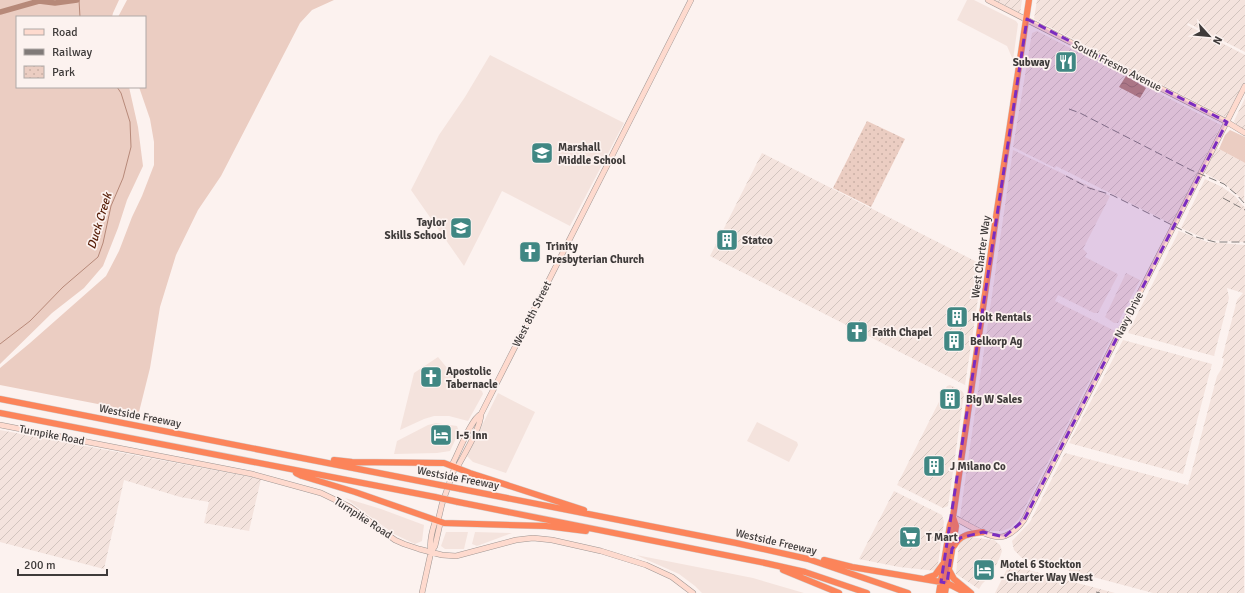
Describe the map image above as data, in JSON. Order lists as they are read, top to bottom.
{
  "streets": {
    "highway": ["West Charter Way", "Westside Freeway"],
    "street": [
      "South Fresno Avenue",
      "West 8th Street",
      "Navy Drive",
      "Turnpike Road"
    ]
  },
  "crossings": [
    ["South Fresno Avenue", "West Charter Way"],
    ["South Fresno Avenue", "Navy Drive"],
    ["West 8th Street", "Turnpike Road"]
  ],
  "water": ["Duck Creek"],
  "places": {
    "restaurant": ["Subway"],
    "school or university": ["Marshall Middle School", "Taylor Skills School"],
    "building": [
      "Statco",
      "Holt Rentals",
      "Belkorp Ag",
      "Big W Sales",
      "J Milano Co"
    ],
    "church": ["Trinity Presbyterian Church", "Faith Chapel", "Apostolic Tabernacle"],
    "hotel": ["I-5 Inn", "Motel 6 Stockton - Charter Way West"],
    "supermarket": ["T Mart"]
  },
  "legend": ["Road", "Railway", "Park"],
  "scale_bar": "200 m",
  "north": "bottom right"
}
